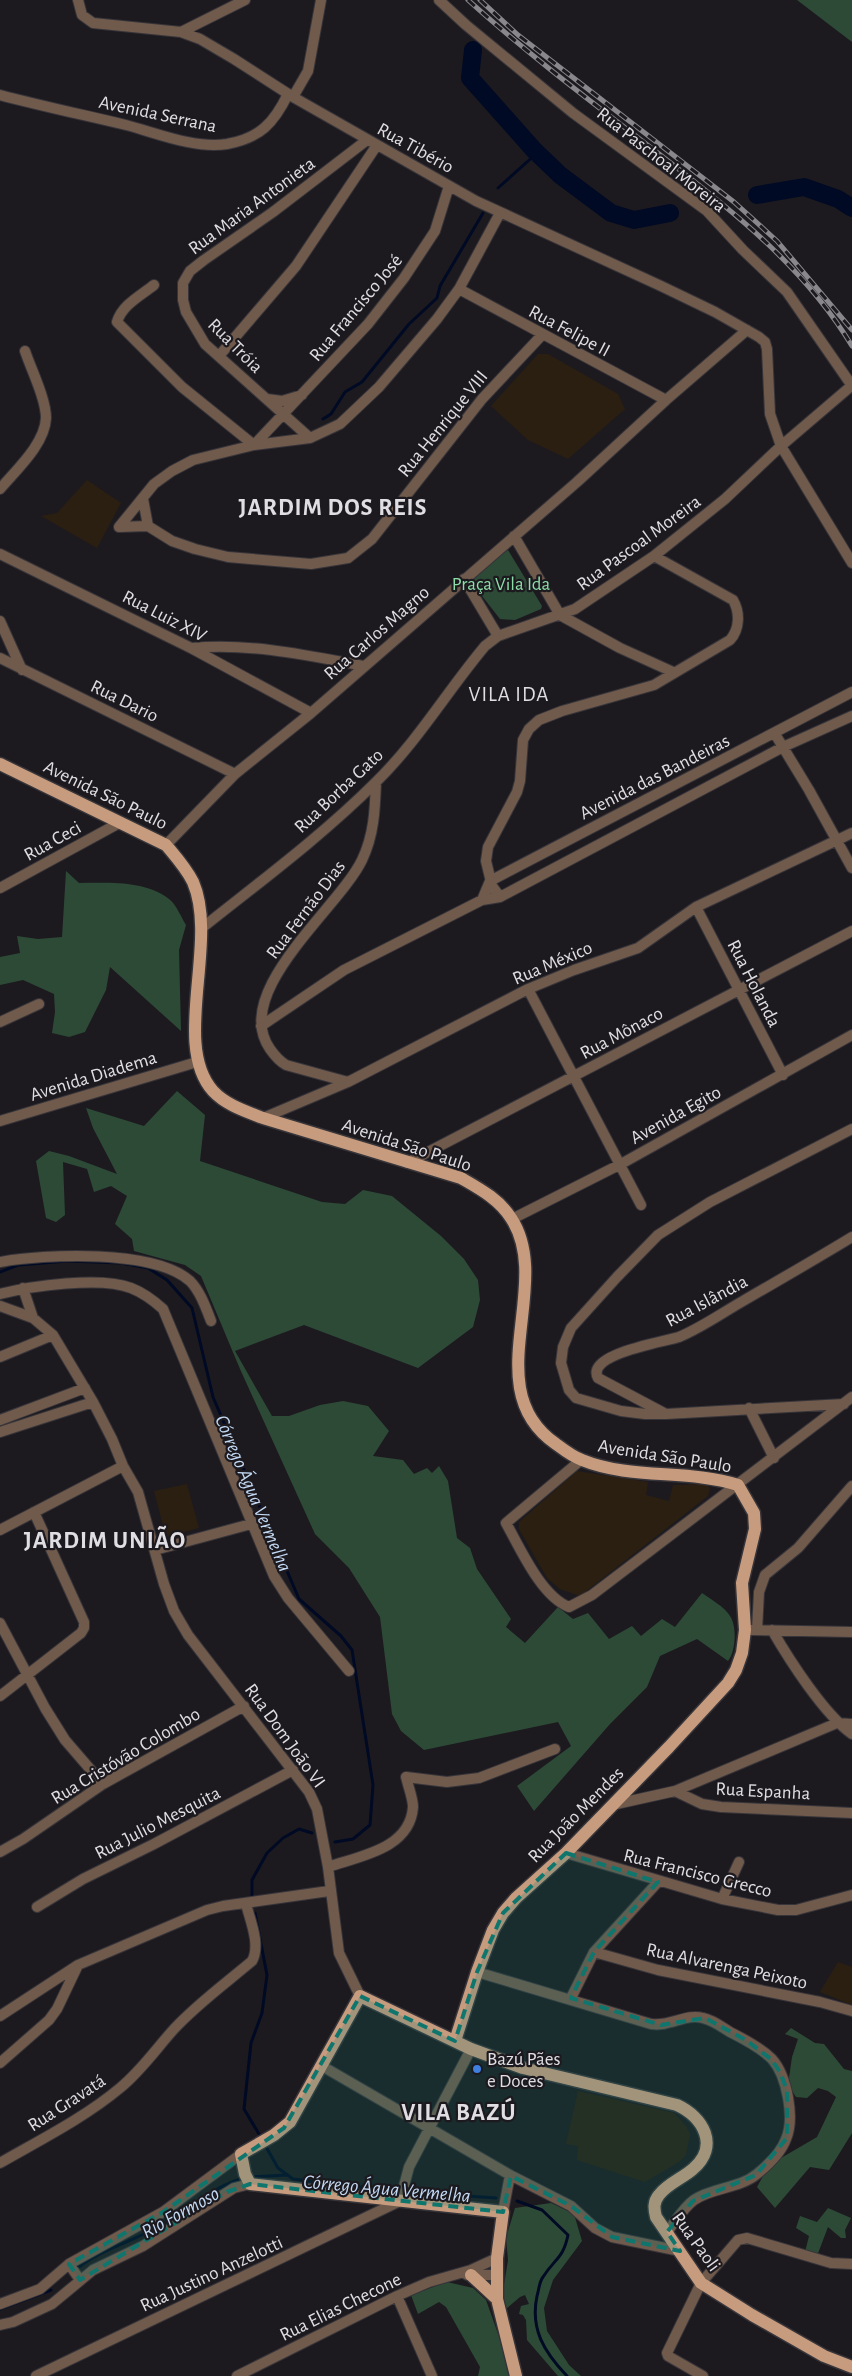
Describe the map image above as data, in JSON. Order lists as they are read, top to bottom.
{
  "streets": {
    "main road": ["Avenida São Paulo", "Rua João Mendes", "Rua Paoli"],
    "street": [
      "Avenida Serrana",
      "Rua Tibério",
      "Rua Paschoal Moreira",
      "Rua Maria Antonieta",
      "Rua Francisco José",
      "Rua Felipe II",
      "Rua Tróia",
      "Rua Henrique VIII",
      "Rua Pascoal Moreira",
      "Rua Luiz XIV",
      "Rua Carlos Magno",
      "Rua Dario",
      "Avenida das Bandeiras",
      "Rua Borba Gato",
      "Rua Ceci",
      "Rua Fernão Dias",
      "Rua México",
      "Rua Holanda",
      "Rua Mônaco",
      "Avenida Diadema",
      "Avenida Egito",
      "Rua Islândia",
      "Rua Dom João VI",
      "Rua Cristóvão Colombo",
      "Rua Espanha",
      "Rua Julio Mesquita",
      "Rua Francisco Grecco",
      "Rua Alvarenga Peixoto",
      "Rua Gravatá",
      "Rua Justino Anzelotti",
      "Rua Elias Checone"
    ]
  },
  "crossings": [
    ["Avenida Serrana", "Rua Tibério"],
    ["Rua Tibério", "Rua Paschoal Moreira"],
    ["Rua Tibério", "Rua Maria Antonieta"],
    ["Rua Tibério", "Rua Francisco José"],
    ["Rua Tibério", "Rua Pascoal Moreira"],
    ["Rua Tibério", "Rua Carlos Magno"],
    ["Rua Paschoal Moreira", "Rua Pascoal Moreira"],
    ["Rua Maria Antonieta", "Rua Tróia"],
    ["Rua Francisco José", "Rua Tróia"],
    ["Rua Felipe II", "Rua Henrique VIII"],
    ["Rua Felipe II", "Rua Carlos Magno"],
    ["Rua Pascoal Moreira", "Rua Borba Gato"],
    ["Rua Luiz XIV", "Rua Carlos Magno"],
    ["Rua Carlos Magno", "Rua Dario"],
    ["Rua Carlos Magno", "Avenida São Paulo"],
    ["Avenida das Bandeiras", "Rua Fernão Dias"],
    ["Rua Borba Gato", "Avenida São Paulo"],
    ["Rua Borba Gato", "Rua Fernão Dias"],
    ["Avenida São Paulo", "Rua Ceci"],
    ["Avenida São Paulo", "Rua México"],
    ["Avenida São Paulo", "Rua Mônaco"],
    ["Avenida São Paulo", "Avenida Diadema"],
    ["Avenida São Paulo", "Avenida Egito"],
    ["Avenida São Paulo", "Rua João Mendes"],
    ["Rua México", "Rua Holanda"],
    ["Rua Holanda", "Rua Mônaco"],
    ["Rua Holanda", "Avenida Egito"],
    ["Rua Dom João VI", "Rua Cristóvão Colombo"],
    ["Rua Dom João VI", "Rua Julio Mesquita"],
    ["Rua João Mendes", "Rua Francisco Grecco"]
  ],
  "districts": [
    "JARDIM DOS REIS",
    "VILA IDA",
    "JARDIM UNIÃO",
    "VILA BAZÚ"
  ],
  "water": ["Córrego Água Vermelha", "Rio Formoso"],
  "parks": ["Praça Vila Ida"],
  "places": ["Bazú Pães e Doces"]
}
